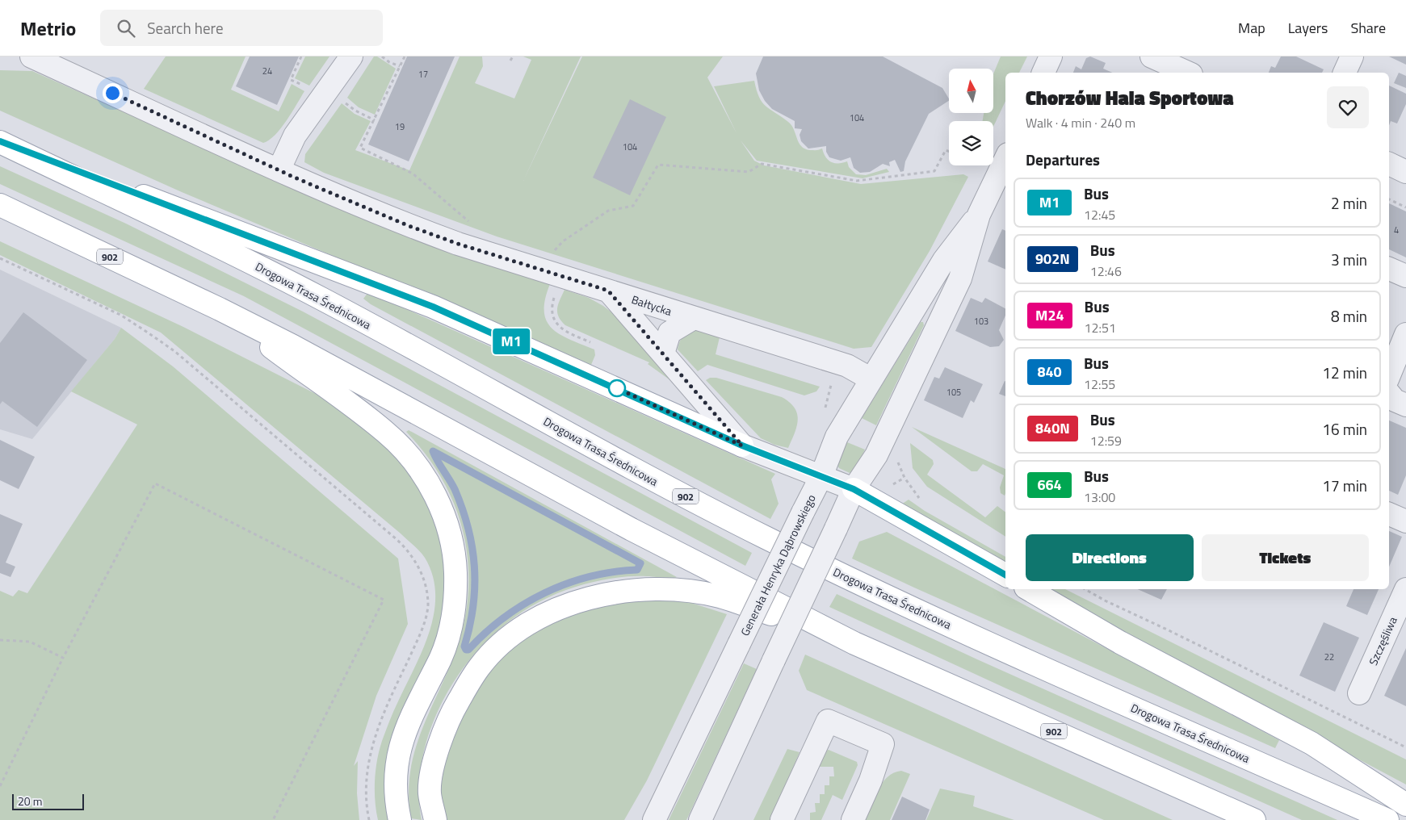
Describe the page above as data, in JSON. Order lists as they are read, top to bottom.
{
  "streets": {
    "main road": ["902", "Drogowa Trasa Średnicowa"],
    "street": ["Bałtycka", "Generała Henryka Dąbrowskiego", "Szczęśliwa"]
  },
  "crossings": [
    ["Bałtycka", "Generała Henryka Dąbrowskiego"]
  ],
  "lines": ["bus line M1"],
  "house_numbers": [
    "24",
    "17",
    "104",
    "19",
    "104",
    "4",
    "103",
    "105",
    "22"
  ],
  "scale_bar": "20 m",
  "north": "top",
  "page": {
    "header": "Metrio",
    "search": "Search here",
    "nav": ["Map", "Layers", "Share"],
    "on_map": "M1",
    "heading": [
      ["Chorzów Hala Sportowa", "Walk · 4 min · 240 m"],
      "Departures"
    ],
    "list": [
      {
        "mark": "M1",
        "name": "Bus",
        "note": "12:45",
        "value": "2 min"
      },
      {
        "mark": "902N",
        "name": "Bus",
        "note": "12:46",
        "value": "3 min"
      },
      {
        "mark": "M24",
        "name": "Bus",
        "note": "12:51",
        "value": "8 min"
      },
      {
        "mark": "840",
        "name": "Bus",
        "note": "12:55",
        "value": "12 min"
      },
      {
        "mark": "840N",
        "name": "Bus",
        "note": "12:59",
        "value": "16 min"
      },
      {
        "mark": "664",
        "name": "Bus",
        "note": "13:00",
        "value": "17 min"
      }
    ],
    "buttons": ["Directions", "Tickets"],
    "scale": "20 m"
  }
}
